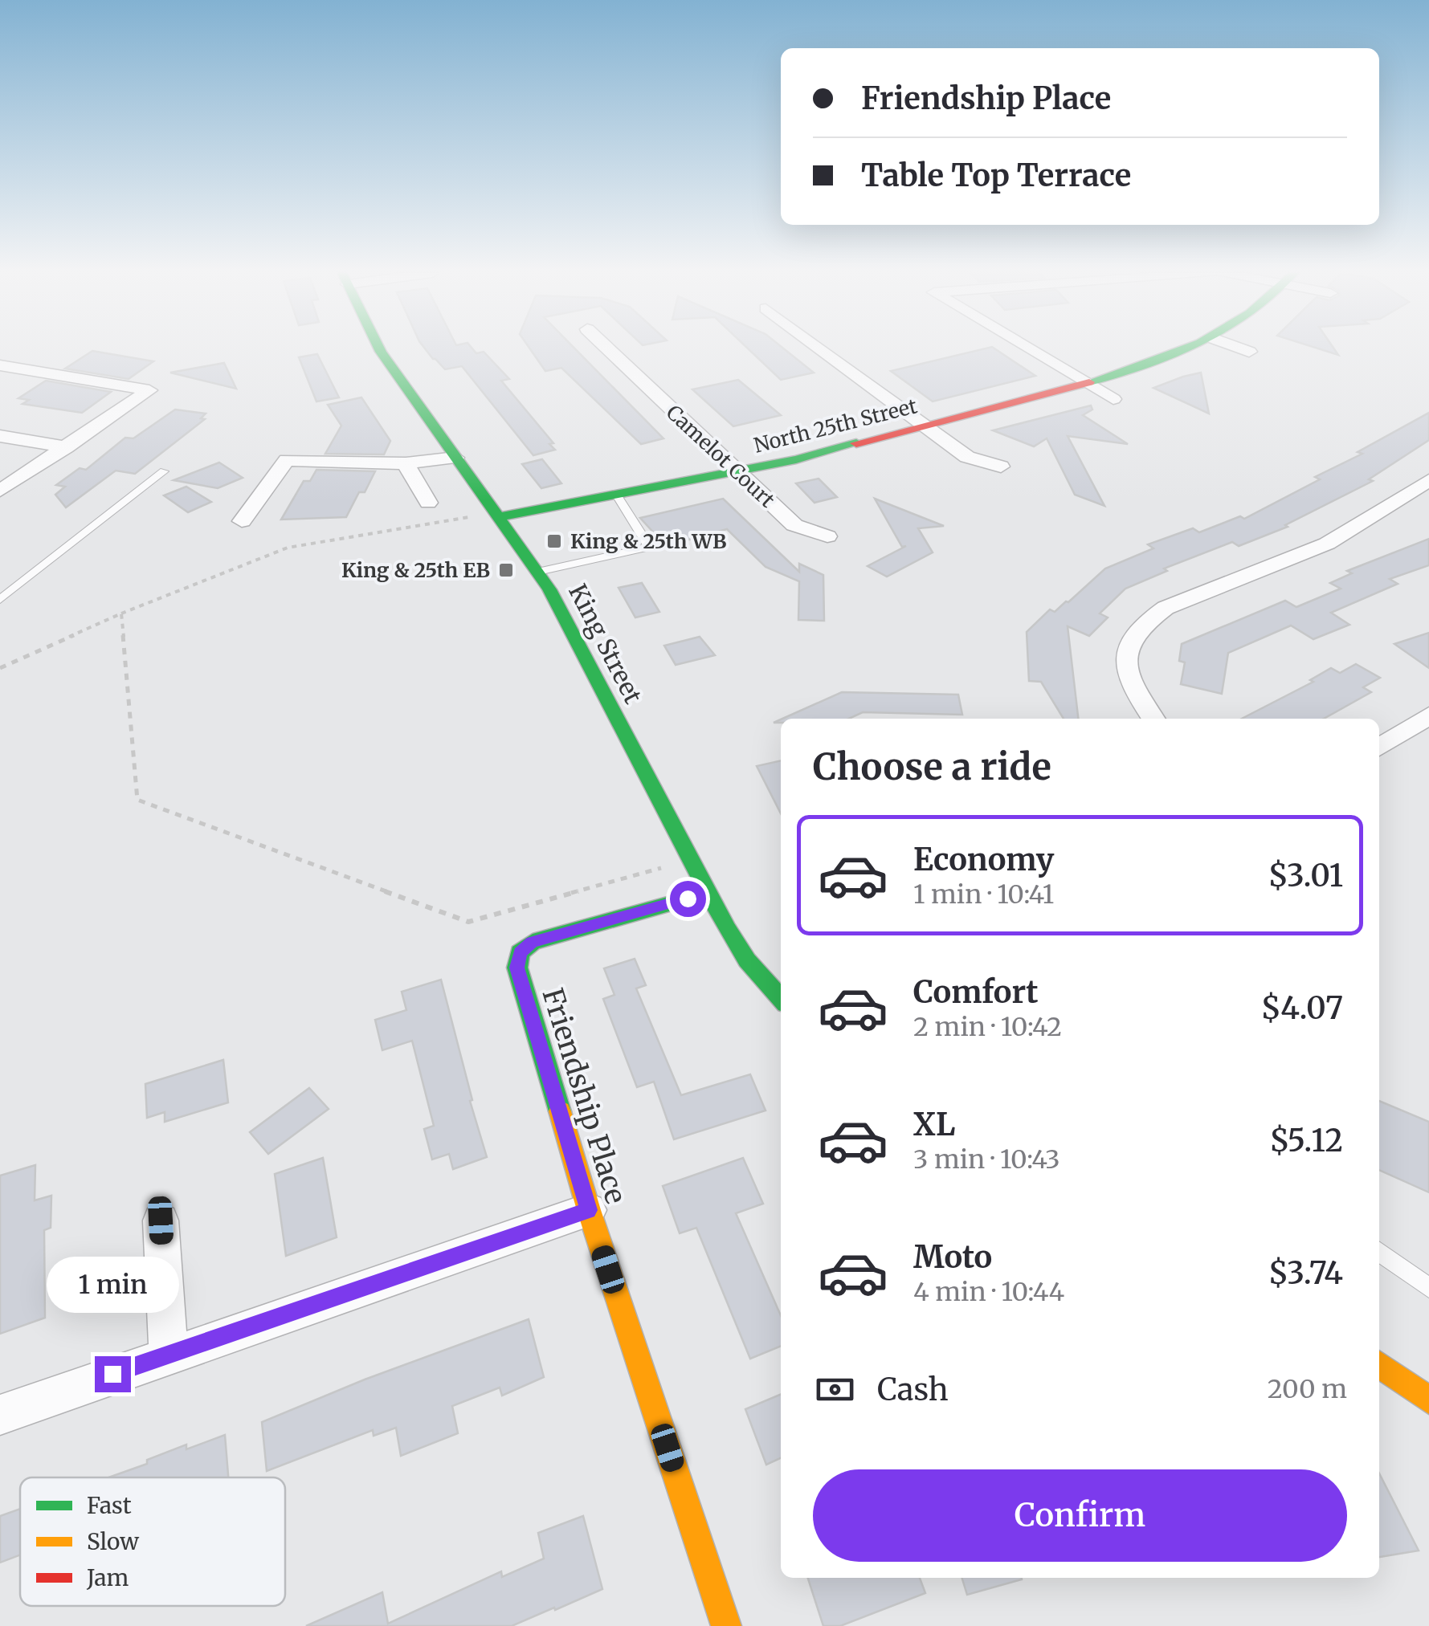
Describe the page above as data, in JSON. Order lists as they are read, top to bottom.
{
  "streets": {
    "street": [
      "North 25th Street",
      "Camelot Court",
      "King Street",
      "Friendship Place"
    ]
  },
  "crossings": [
    ["North 25th Street", "Camelot Court"],
    ["North 25th Street", "King Street"],
    ["King Street", "Friendship Place"]
  ],
  "places": {
    "transit": ["King & 25th WB", "King & 25th EB"]
  },
  "legend": ["Fast", "Slow", "Jam"],
  "page": {
    "banner": ["Friendship Place", "Table Top Terrace"],
    "heading": "Choose a ride",
    "list": [
      {
        "name": "Economy",
        "note": "1 min · 10:41",
        "value": "$3.01"
      },
      {
        "name": "Comfort",
        "note": "2 min · 10:42",
        "value": "$4.07"
      },
      {
        "name": "XL",
        "note": "3 min · 10:43",
        "value": "$5.12"
      },
      {
        "name": "Moto",
        "note": "4 min · 10:44",
        "value": "$3.74"
      }
    ],
    "bubble": "1 min",
    "pay": ["Cash", "200 m"],
    "buttons": "Confirm"
  }
}
